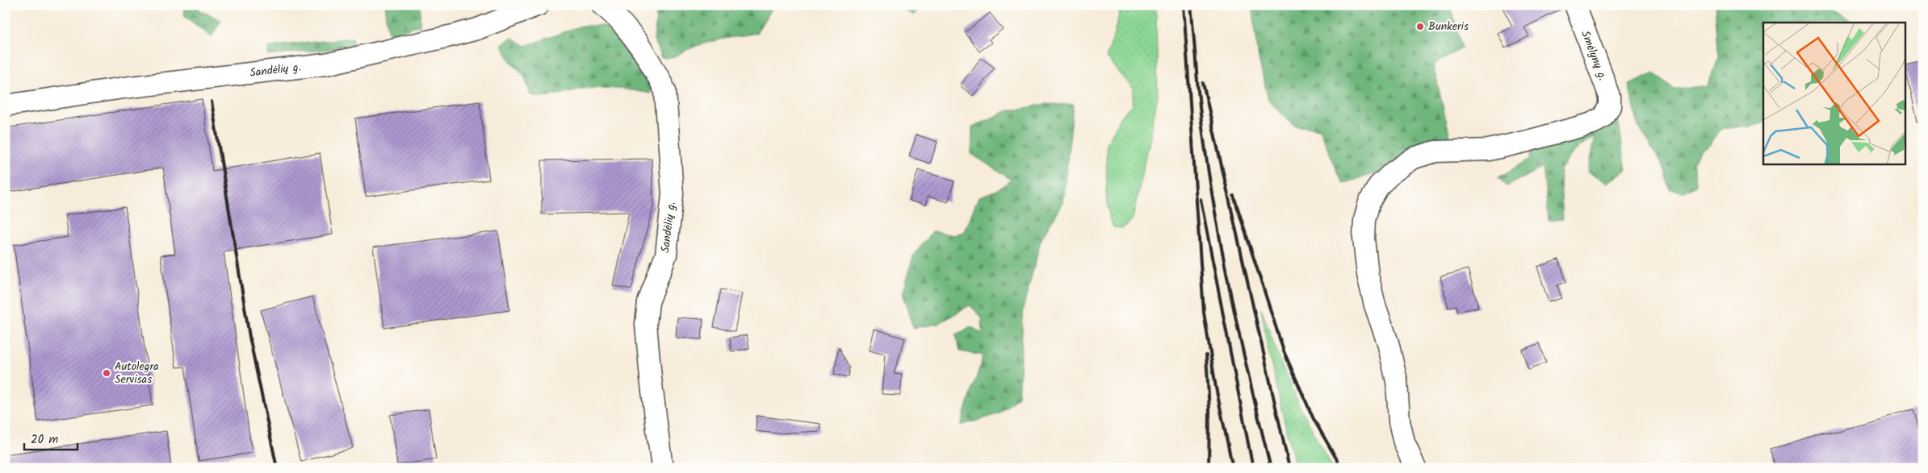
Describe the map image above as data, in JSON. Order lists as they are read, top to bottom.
{
  "streets": {
    "street": ["Smėlynų g.", "Sandėlių g."]
  },
  "places": ["Bunkeris", "Autolegra Servisas"],
  "scale_bar": "20 m"
}
